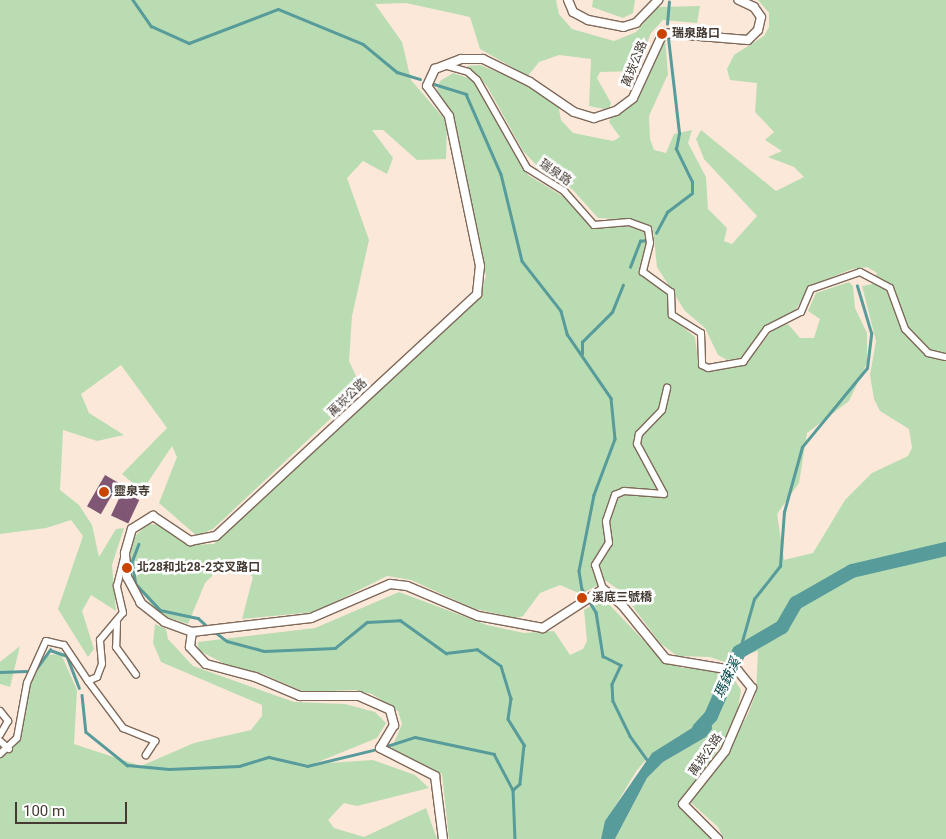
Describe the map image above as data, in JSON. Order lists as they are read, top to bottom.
{
  "streets": {
    "street": ["萬崁公路", "瑞泉路"]
  },
  "crossings": [
    ["萬崁公路", "瑞泉路"]
  ],
  "water": ["瑪鋉溪"],
  "places": [
    "瑞泉路口",
    "靈泉寺",
    "北28和北28-2交叉路口",
    "溪底三號橋"
  ],
  "scale_bar": "100 m"
}
